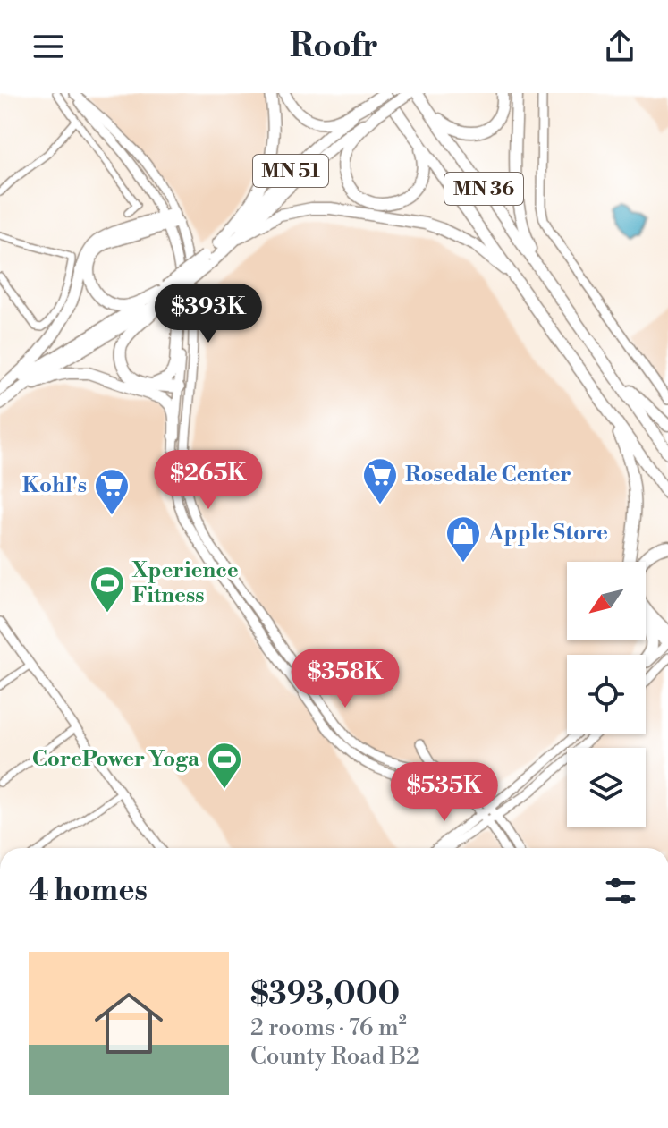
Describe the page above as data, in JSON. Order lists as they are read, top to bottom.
{
  "streets": {
    "highway": ["MN 51", "MN 36"]
  },
  "crossings": [
    ["MN 51", "MN 36"]
  ],
  "places": {
    "supermarket": ["Rosedale Center", "Kohl's"],
    "shop": ["Apple Store"],
    "sports": ["Xperience Fitness", "CorePower Yoga"]
  },
  "north": "bottom left",
  "page": {
    "header": "Roofr",
    "price": [
      "$393K",
      "$265K",
      "$358K",
      "$535K"
    ],
    "heading": "4 homes",
    "list": [
      {
        "name": "$393,000",
        "note": "2 rooms · 76 m² · County Road B2"
      }
    ]
  }
}
